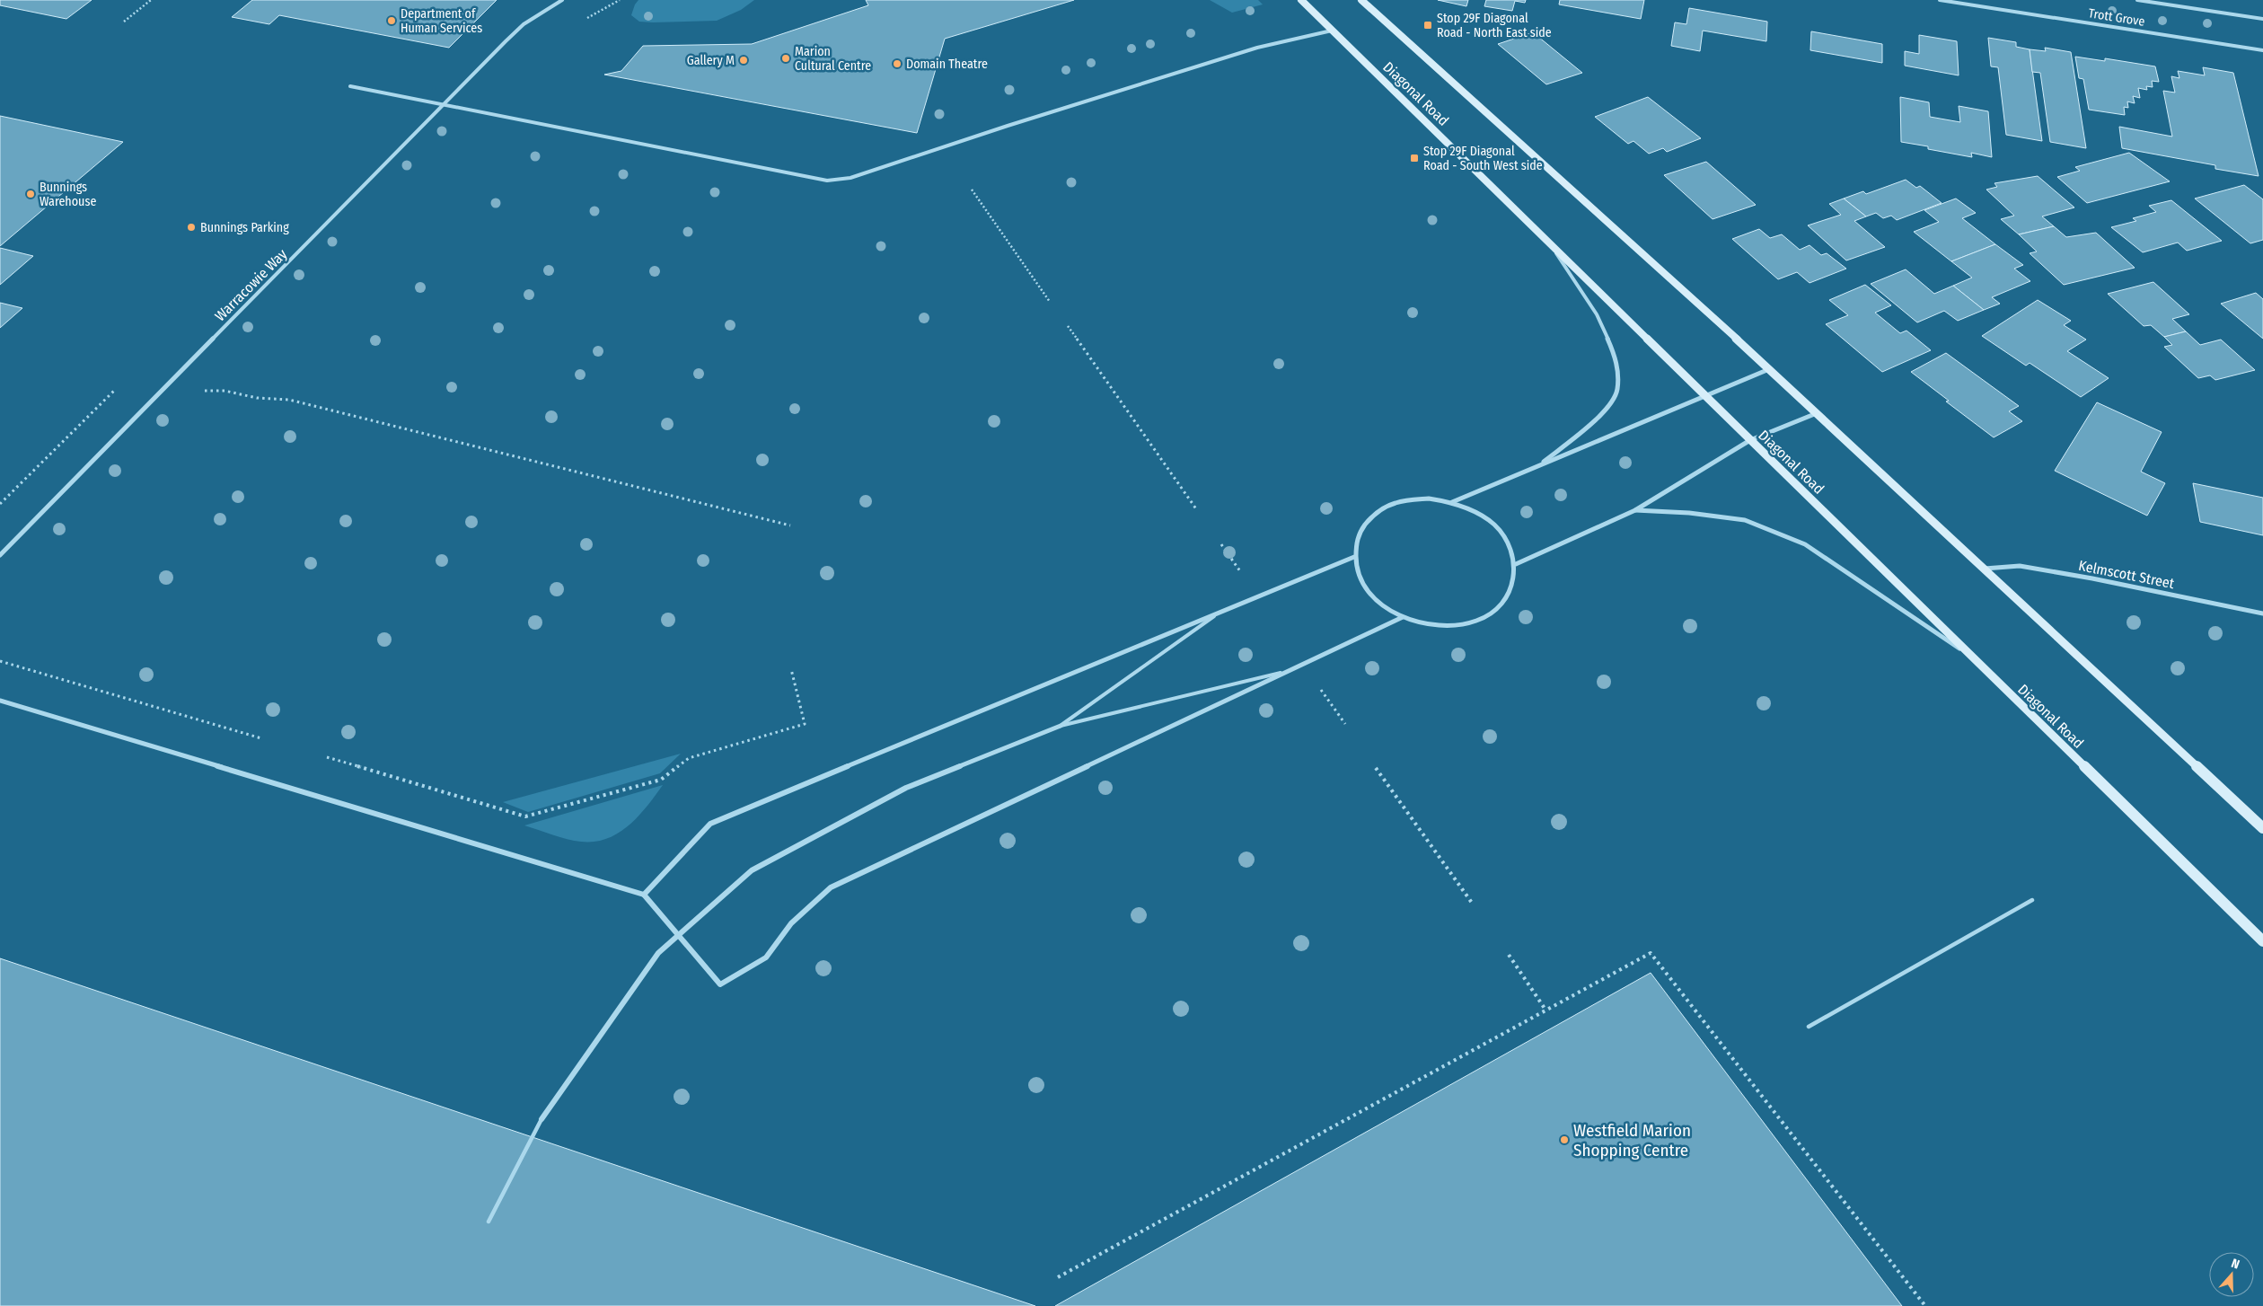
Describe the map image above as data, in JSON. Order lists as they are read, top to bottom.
{
  "streets": {
    "main road": ["Diagonal Road"],
    "street": ["Trott Grove", "Warracowie Way", "Kelmscott Street"]
  },
  "places": {
    "other": [
      "Department of Human Services",
      "Marion Cultural Centre",
      "Gallery M",
      "Domain Theatre",
      "Bunnings Warehouse",
      "Bunnings Parking",
      "Westfield Marion Shopping Centre"
    ],
    "transit": ["Stop 29F Diagonal Road - North East side", "Stop 29F Diagonal Road - South West side"]
  },
  "north": "top"
}
